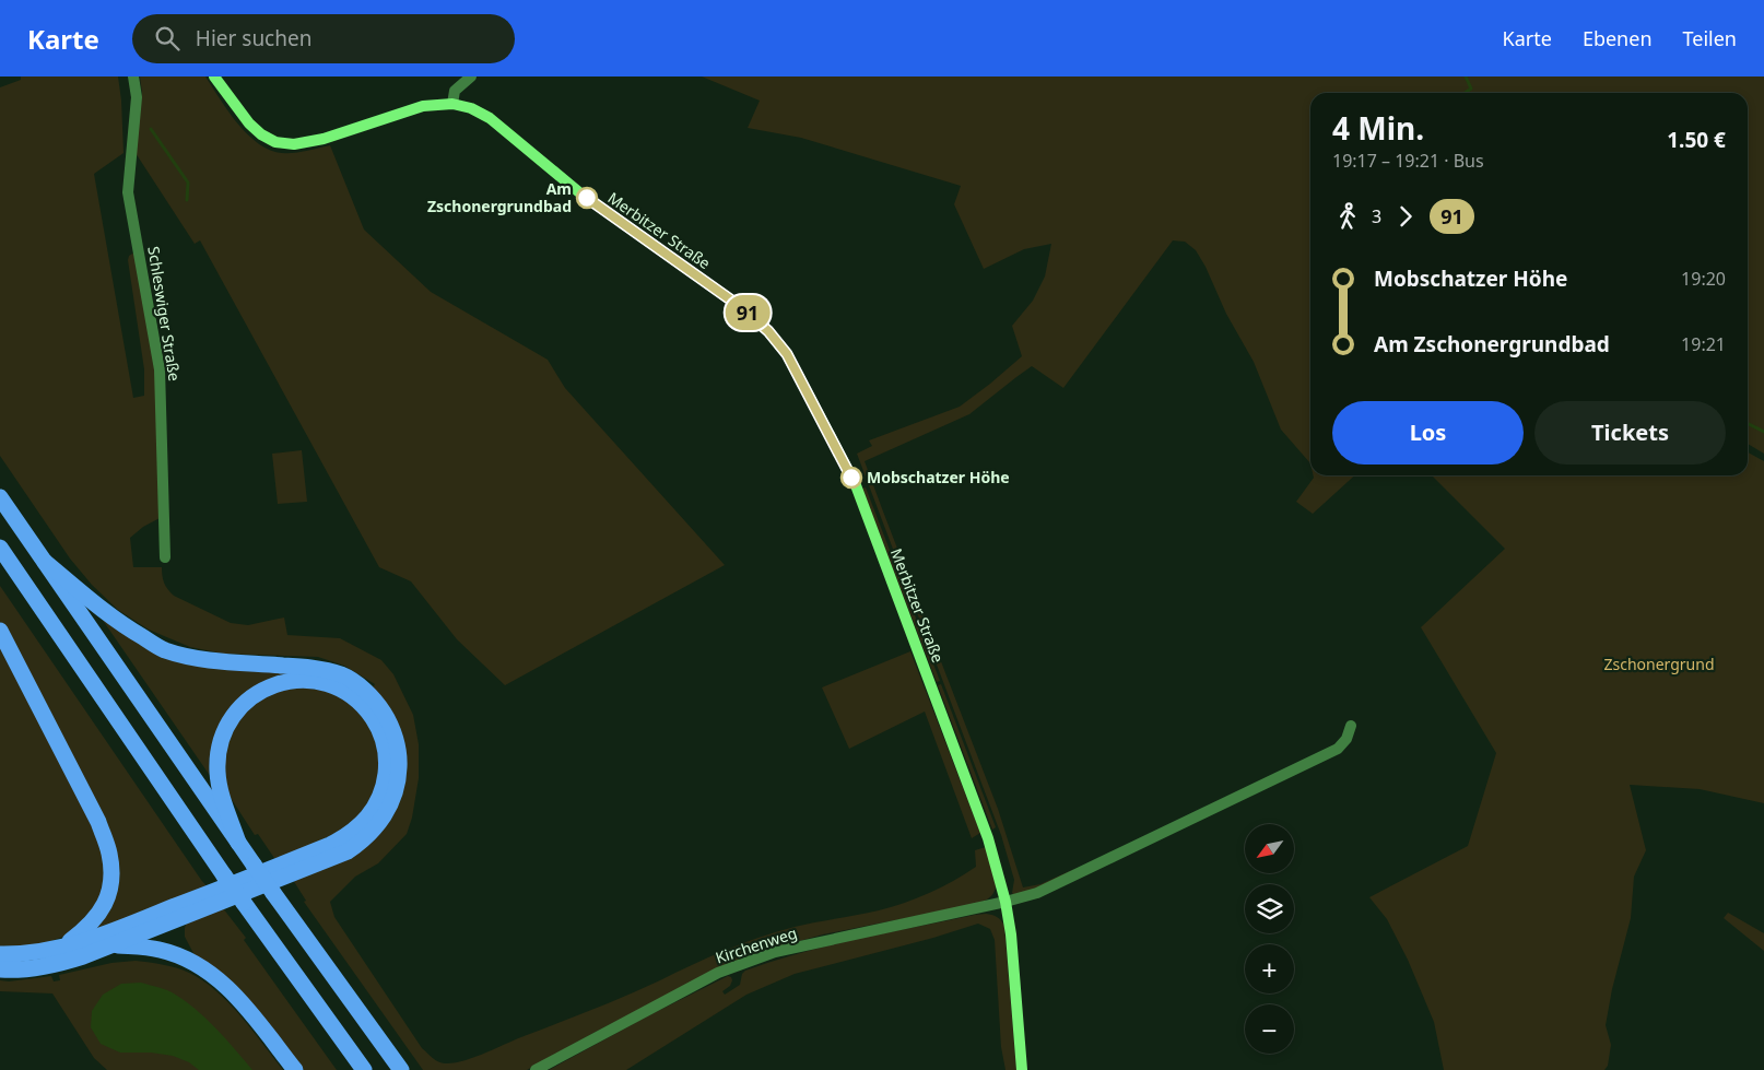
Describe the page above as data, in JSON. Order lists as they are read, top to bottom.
{
  "streets": {
    "street": ["Merbitzer Straße", "Schleswiger Straße", "Kirchenweg"]
  },
  "crossings": [
    ["Merbitzer Straße", "Kirchenweg"]
  ],
  "parks": ["Zschonergrund"],
  "places": ["Am Zschonergrundbad", "Mobschatzer Höhe"],
  "lines": ["bus line 91"],
  "north": "bottom left",
  "page": {
    "header": "Karte",
    "search": "Hier suchen",
    "nav": ["Karte", "Ebenen", "Teilen"],
    "on_map": "91",
    "heading": ["4 Min.", "19:17 – 19:21 · Bus", "1.50 €"],
    "legs": ["3", "91"],
    "list": [
      {
        "name": "Mobschatzer Höhe",
        "value": "19:20"
      },
      {
        "name": "Am Zschonergrundbad",
        "value": "19:21"
      }
    ],
    "buttons": ["Los", "Tickets"],
    "map_buttons": ["+", "−"]
  }
}
